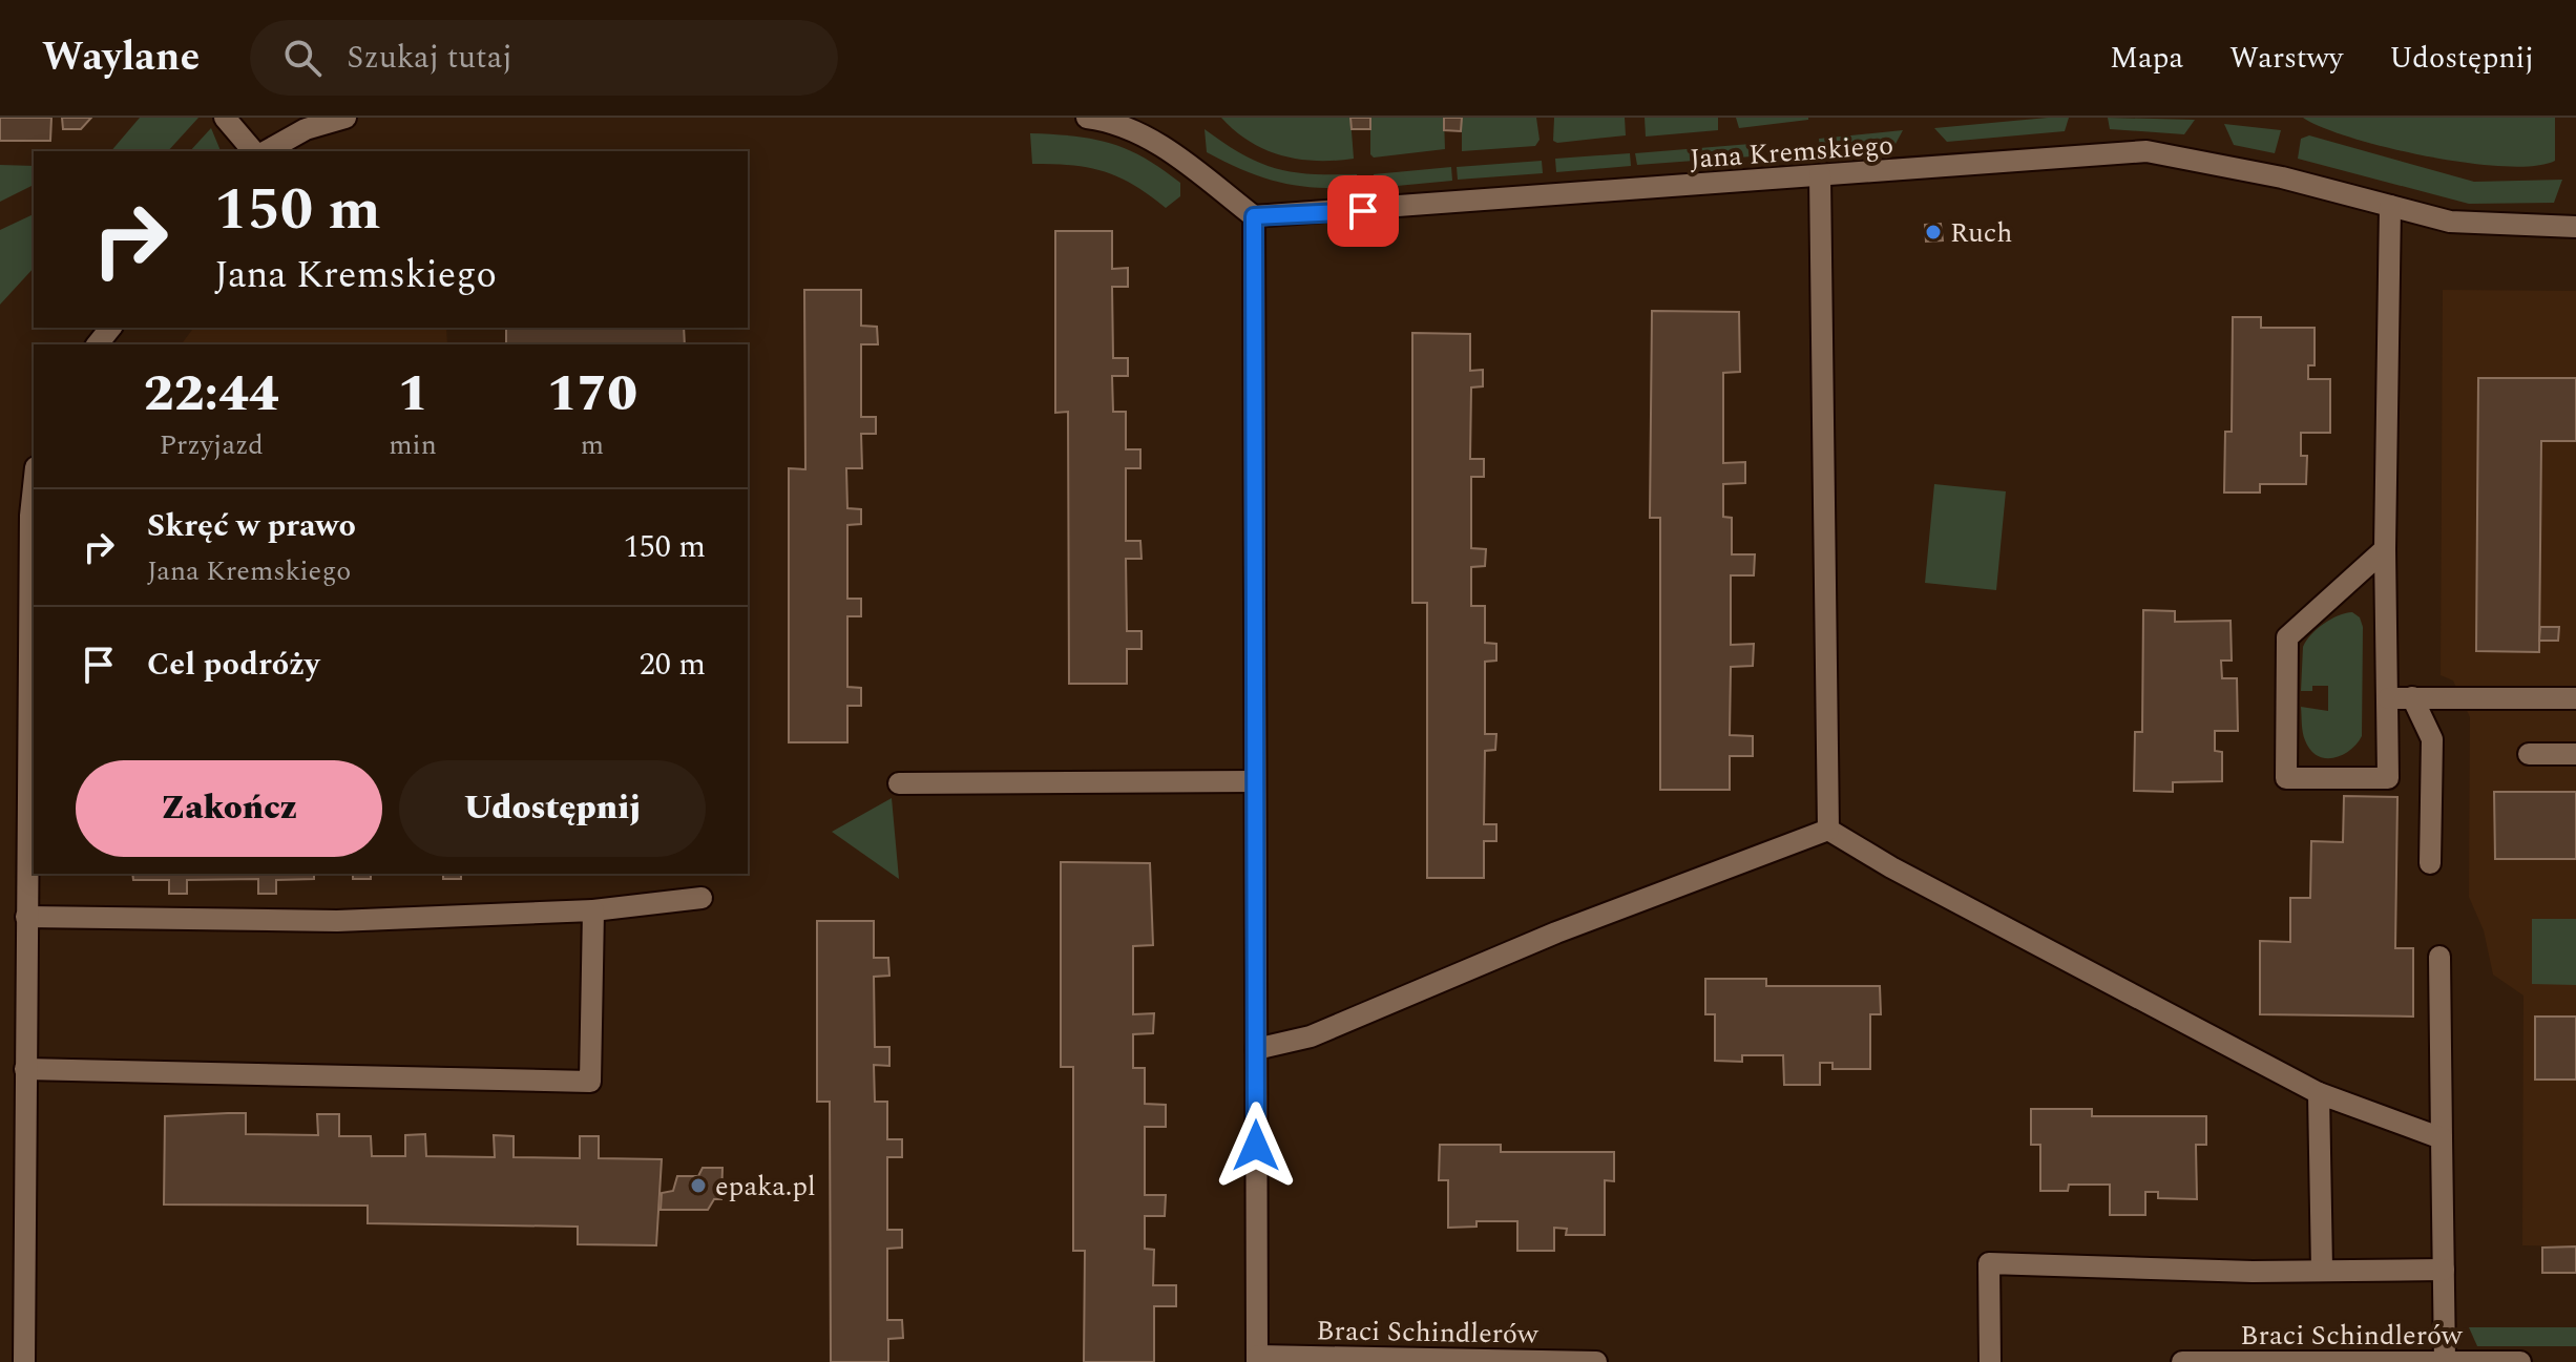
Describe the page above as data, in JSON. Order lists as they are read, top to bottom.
{
  "streets": {
    "street": ["Jana Kremskiego", "Braci Schindlerów"]
  },
  "places": ["Ruch", "epaka.pl"],
  "page": {
    "header": "Waylane",
    "search": "Szukaj tutaj",
    "nav": ["Mapa", "Warstwy", "Udostępnij"],
    "turn": ["150 m", "Jana Kremskiego"],
    "eta": [
      "22:44",
      "Przyjazd",
      "1",
      "min",
      "170",
      "m"
    ],
    "list": [
      {
        "name": "Skręć w prawo",
        "note": "Jana Kremskiego",
        "value": "150 m"
      },
      {
        "name": "Cel podróży",
        "value": "20 m"
      }
    ],
    "buttons": ["Zakończ", "Udostępnij"]
  }
}
